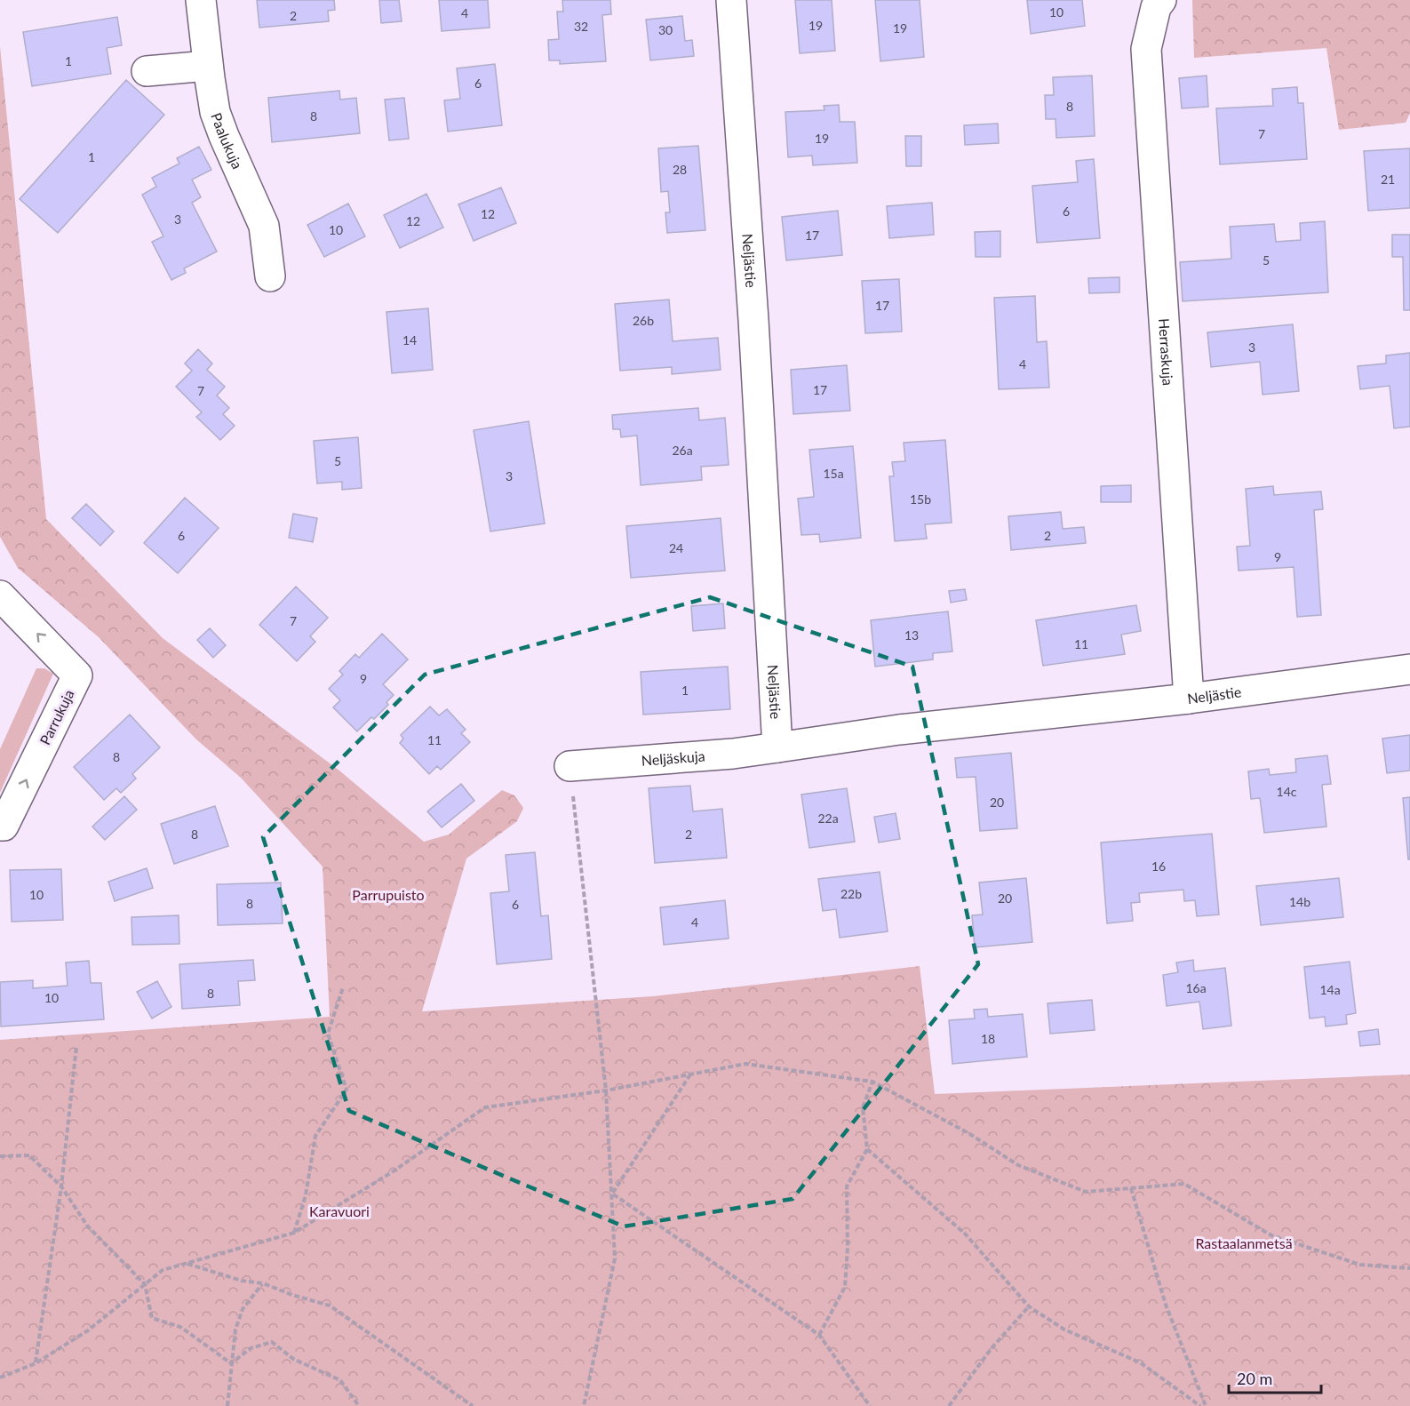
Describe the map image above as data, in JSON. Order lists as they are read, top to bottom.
{
  "streets": {
    "street": [
      "Paalukuja",
      "Neljästie",
      "Herraskuja",
      "Parrukuja",
      "Neljäskuja"
    ]
  },
  "crossings": [
    ["Neljästie", "Herraskuja"],
    ["Neljästie", "Neljäskuja"]
  ],
  "one_way": ["Parrukuja"],
  "parks": ["Parrupuisto", "Karavuori", "Rastaalanmetsä"],
  "house_numbers": [
    "10",
    "4",
    "2",
    "19",
    "32",
    "19",
    "30",
    "1",
    "6",
    "8",
    "8",
    "7",
    "19",
    "1",
    "28",
    "21",
    "6",
    "12",
    "3",
    "12",
    "10",
    "17",
    "5",
    "17",
    "26b",
    "14",
    "3",
    "4",
    "17",
    "7",
    "26a",
    "5",
    "15a",
    "3",
    "15b",
    "6",
    "2",
    "24",
    "9",
    "7",
    "13",
    "11",
    "9",
    "1",
    "11",
    "8",
    "14c",
    "20",
    "22a",
    "8",
    "2",
    "16",
    "22b",
    "10",
    "20",
    "14b",
    "8",
    "6",
    "4",
    "16a",
    "14a",
    "8",
    "10",
    "18"
  ],
  "scale_bar": "20 m"
}
